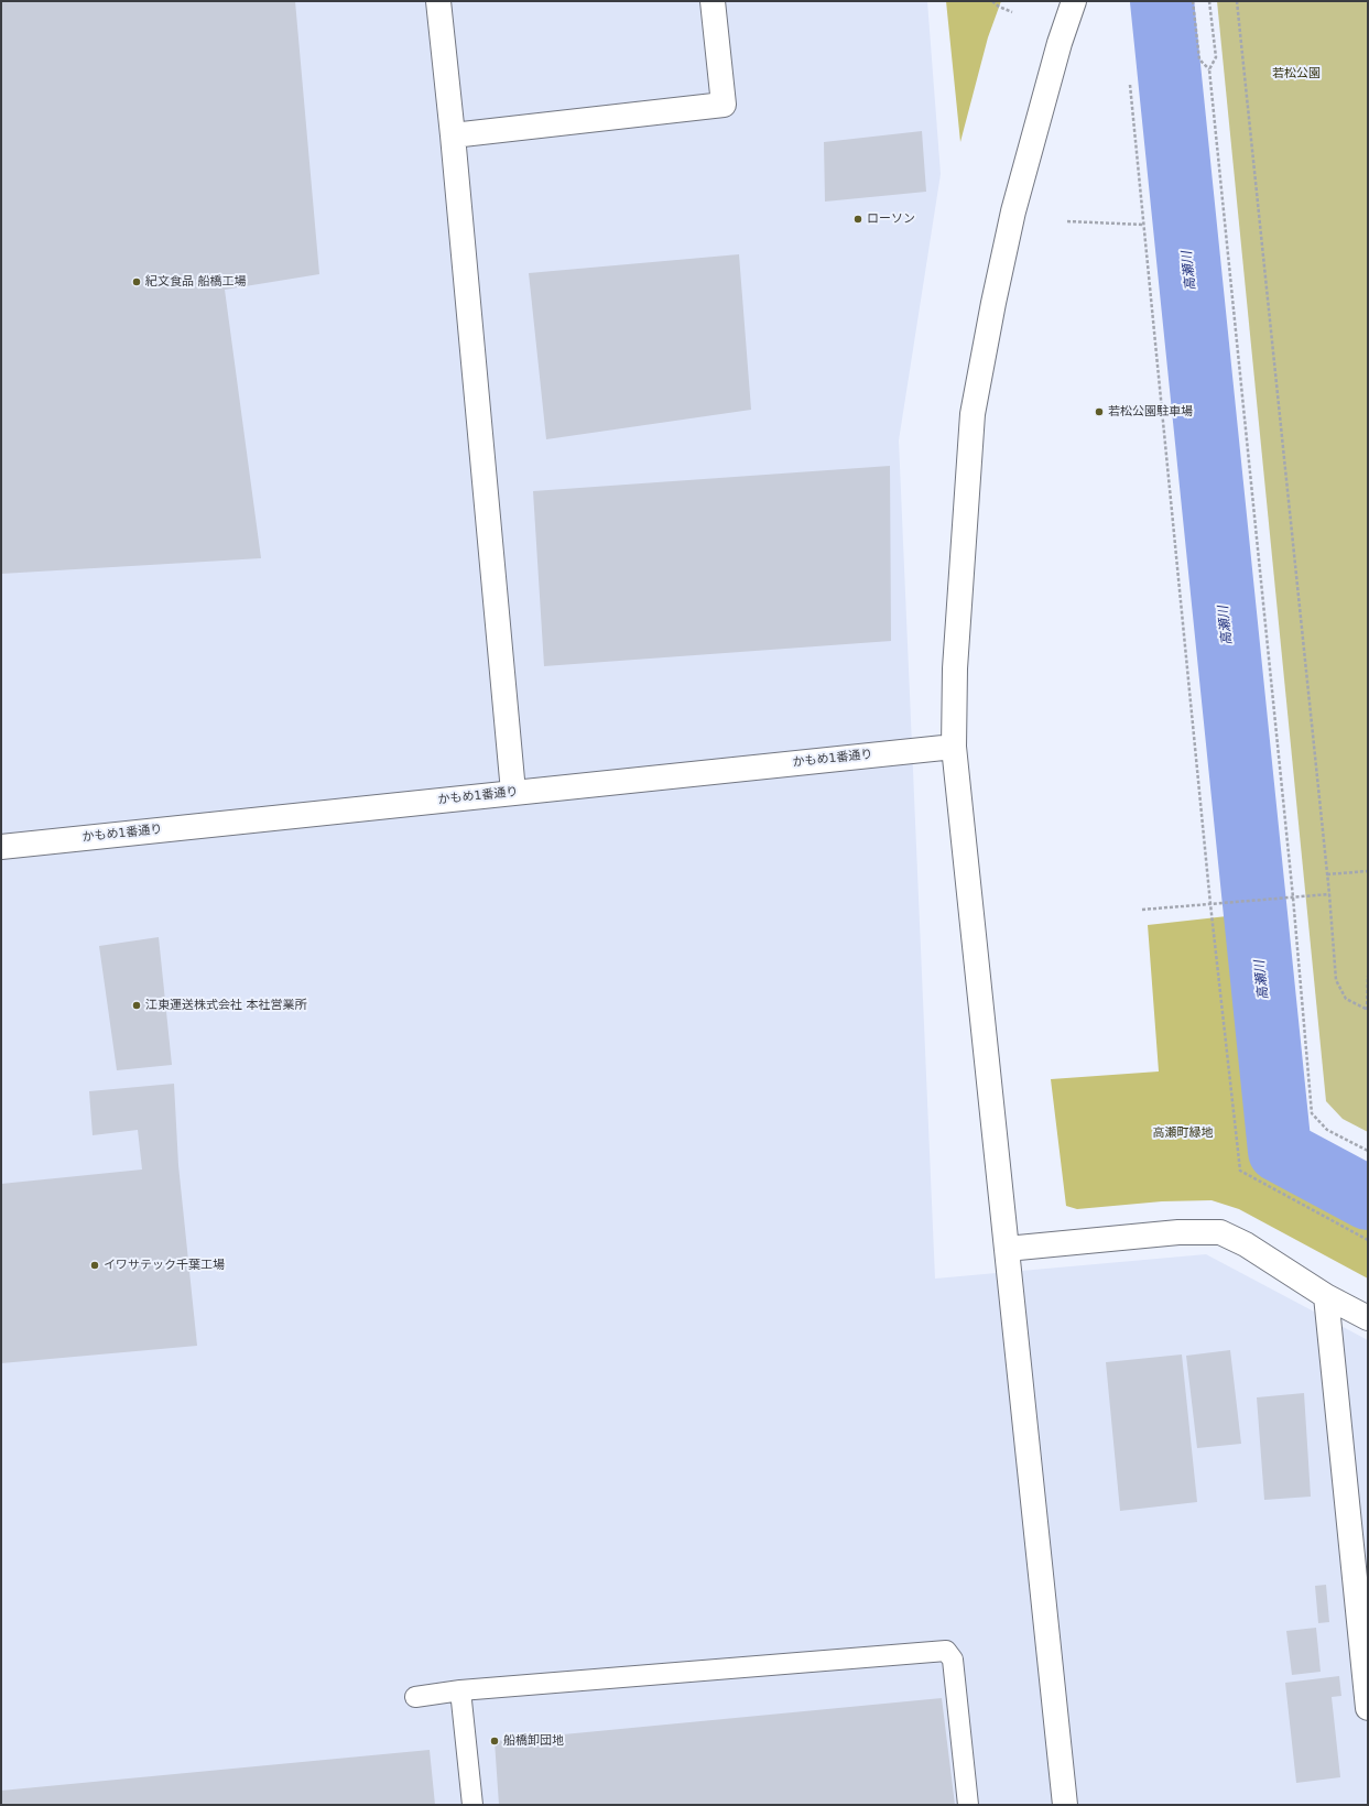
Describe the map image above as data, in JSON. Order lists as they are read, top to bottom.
{
  "streets": {
    "street": ["かもめ1番通り"]
  },
  "water": ["高瀬川"],
  "parks": ["若松公園", "高瀬町緑地"],
  "places": [
    "ローソン",
    "紀文食品 船橋工場",
    "若松公園駐車場",
    "江東運送株式会社 本社営業所",
    "イワサテック千葉工場",
    "船橋卸団地"
  ]
}
